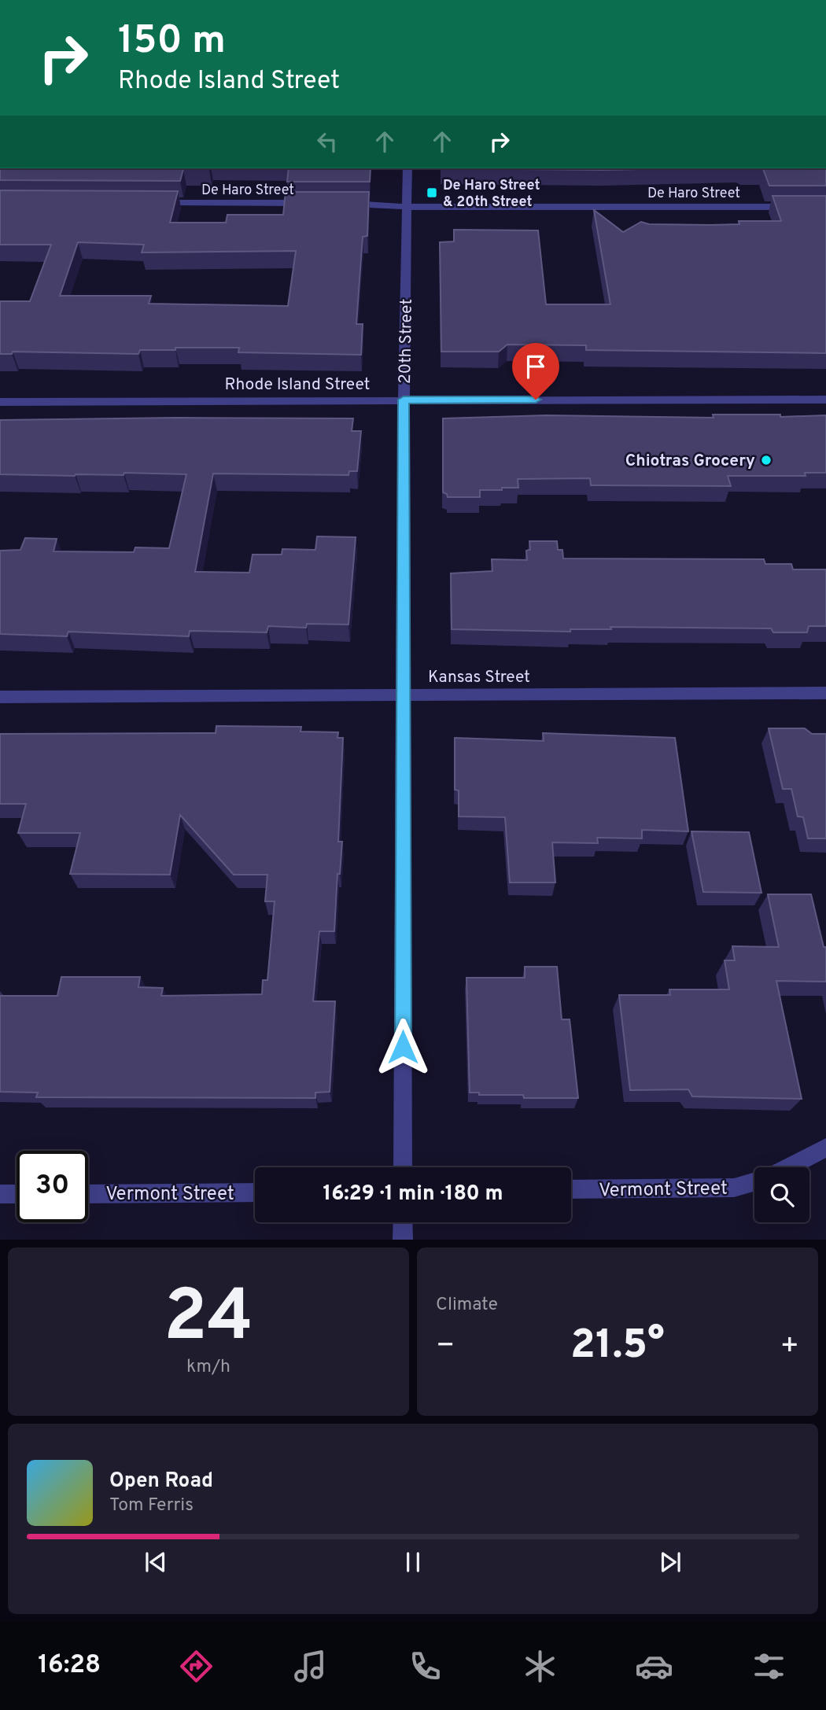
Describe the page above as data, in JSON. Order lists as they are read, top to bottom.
{
  "streets": {
    "street": [
      "De Haro Street",
      "20th Street",
      "Rhode Island Street",
      "Kansas Street",
      "Vermont Street"
    ]
  },
  "crossings": [
    ["De Haro Street", "20th Street"],
    ["20th Street", "Rhode Island Street"],
    ["20th Street", "Kansas Street"]
  ],
  "places": {
    "transit": ["De Haro Street & 20th Street"],
    "other": ["Chiotras Grocery"]
  },
  "page": {
    "turn": ["150 m", "Rhode Island Street"],
    "limit": "30",
    "trip": "16:29 · 1 min · 180 m",
    "tile": [
      ["24", "km/h"],
      "Climate"
    ],
    "heat": ["−", "21.5°", "+"],
    "song": ["Open Road", "Tom Ferris"],
    "tabs": "16:28"
  }
}
